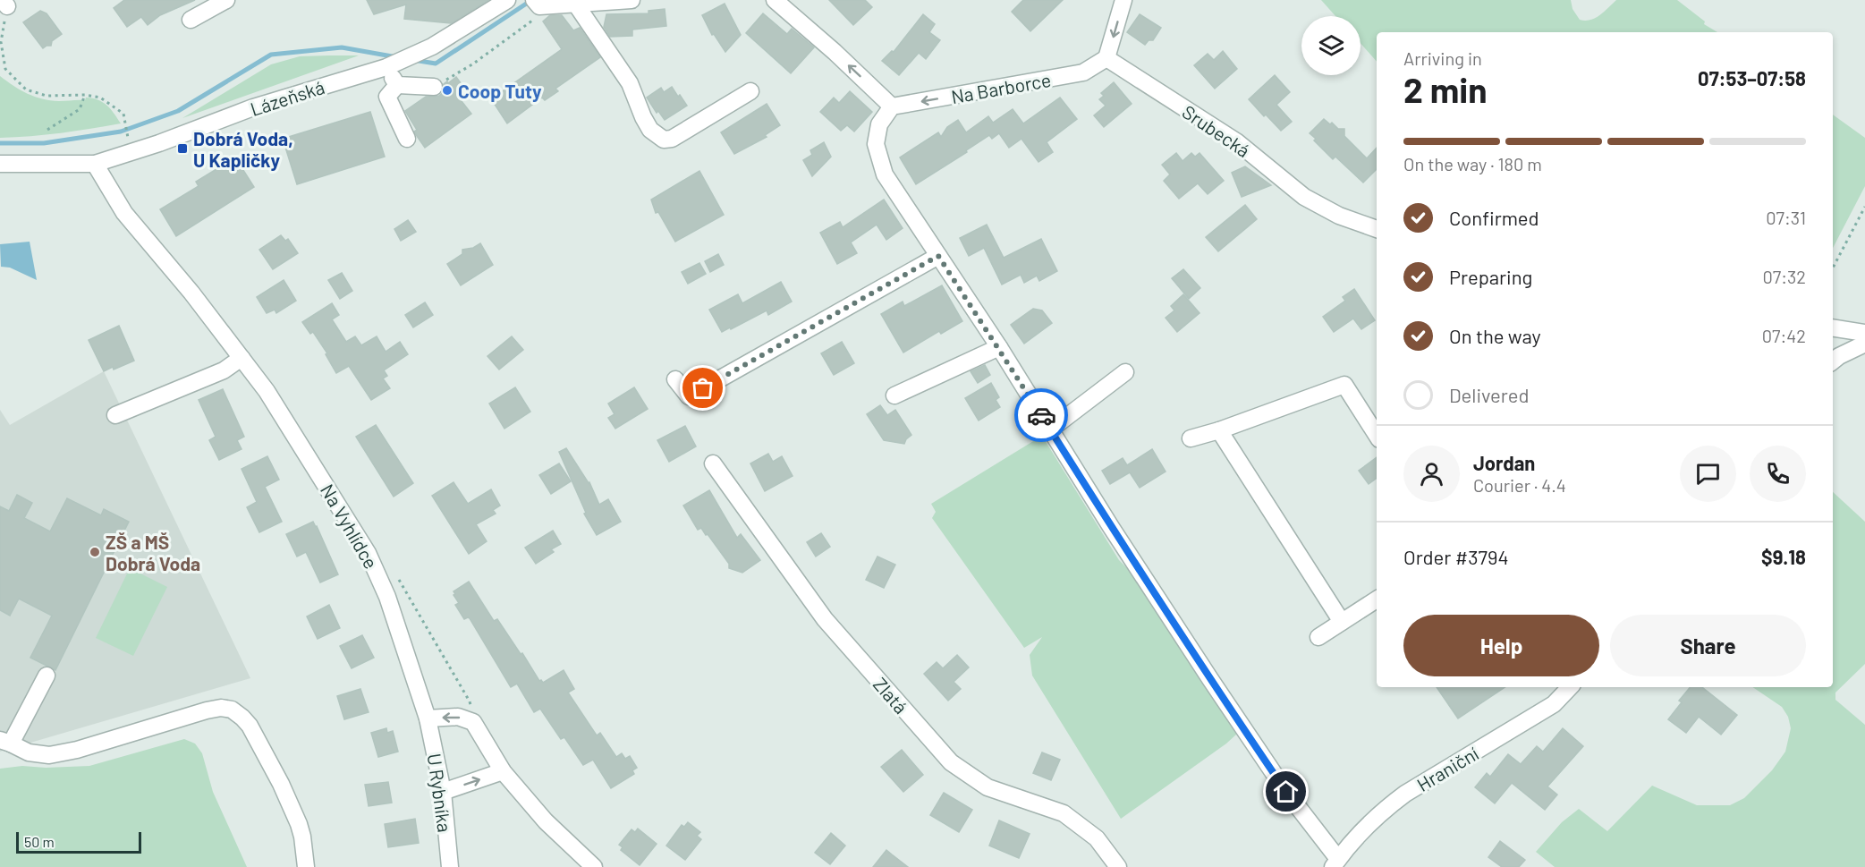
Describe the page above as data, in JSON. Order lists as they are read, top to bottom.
{
  "streets": {
    "street": [
      "Na Barborce",
      "Lázeňská",
      "Srubecká",
      "Na Vyhlídce",
      "Zlatá",
      "Hraniční",
      "U Rybníka"
    ]
  },
  "crossings": [
    ["Na Barborce", "Srubecká"],
    ["Lázeňská", "Na Vyhlídce"],
    ["Na Vyhlídce", "U Rybníka"]
  ],
  "one_way": ["Na Barborce"],
  "places": {
    "other": ["Coop Tuty", "ZŠ a MŠ Dobrá Voda"],
    "transit": ["Dobrá Voda, U Kapličky"]
  },
  "scale_bar": "50 m",
  "page": {
    "heading": ["2 min", "Arriving in", "07:53–07:58"],
    "panel": [
      "Jordan",
      "Courier · 4.4",
      "Order #3794",
      "$9.18"
    ],
    "bar": "On the way · 180 m",
    "list": [
      ["Confirmed", "07:31"],
      ["Preparing", "07:32"],
      ["On the way", "07:42"],
      "Delivered"
    ],
    "buttons": ["Help", "Share"],
    "scale": "50 m"
  }
}
